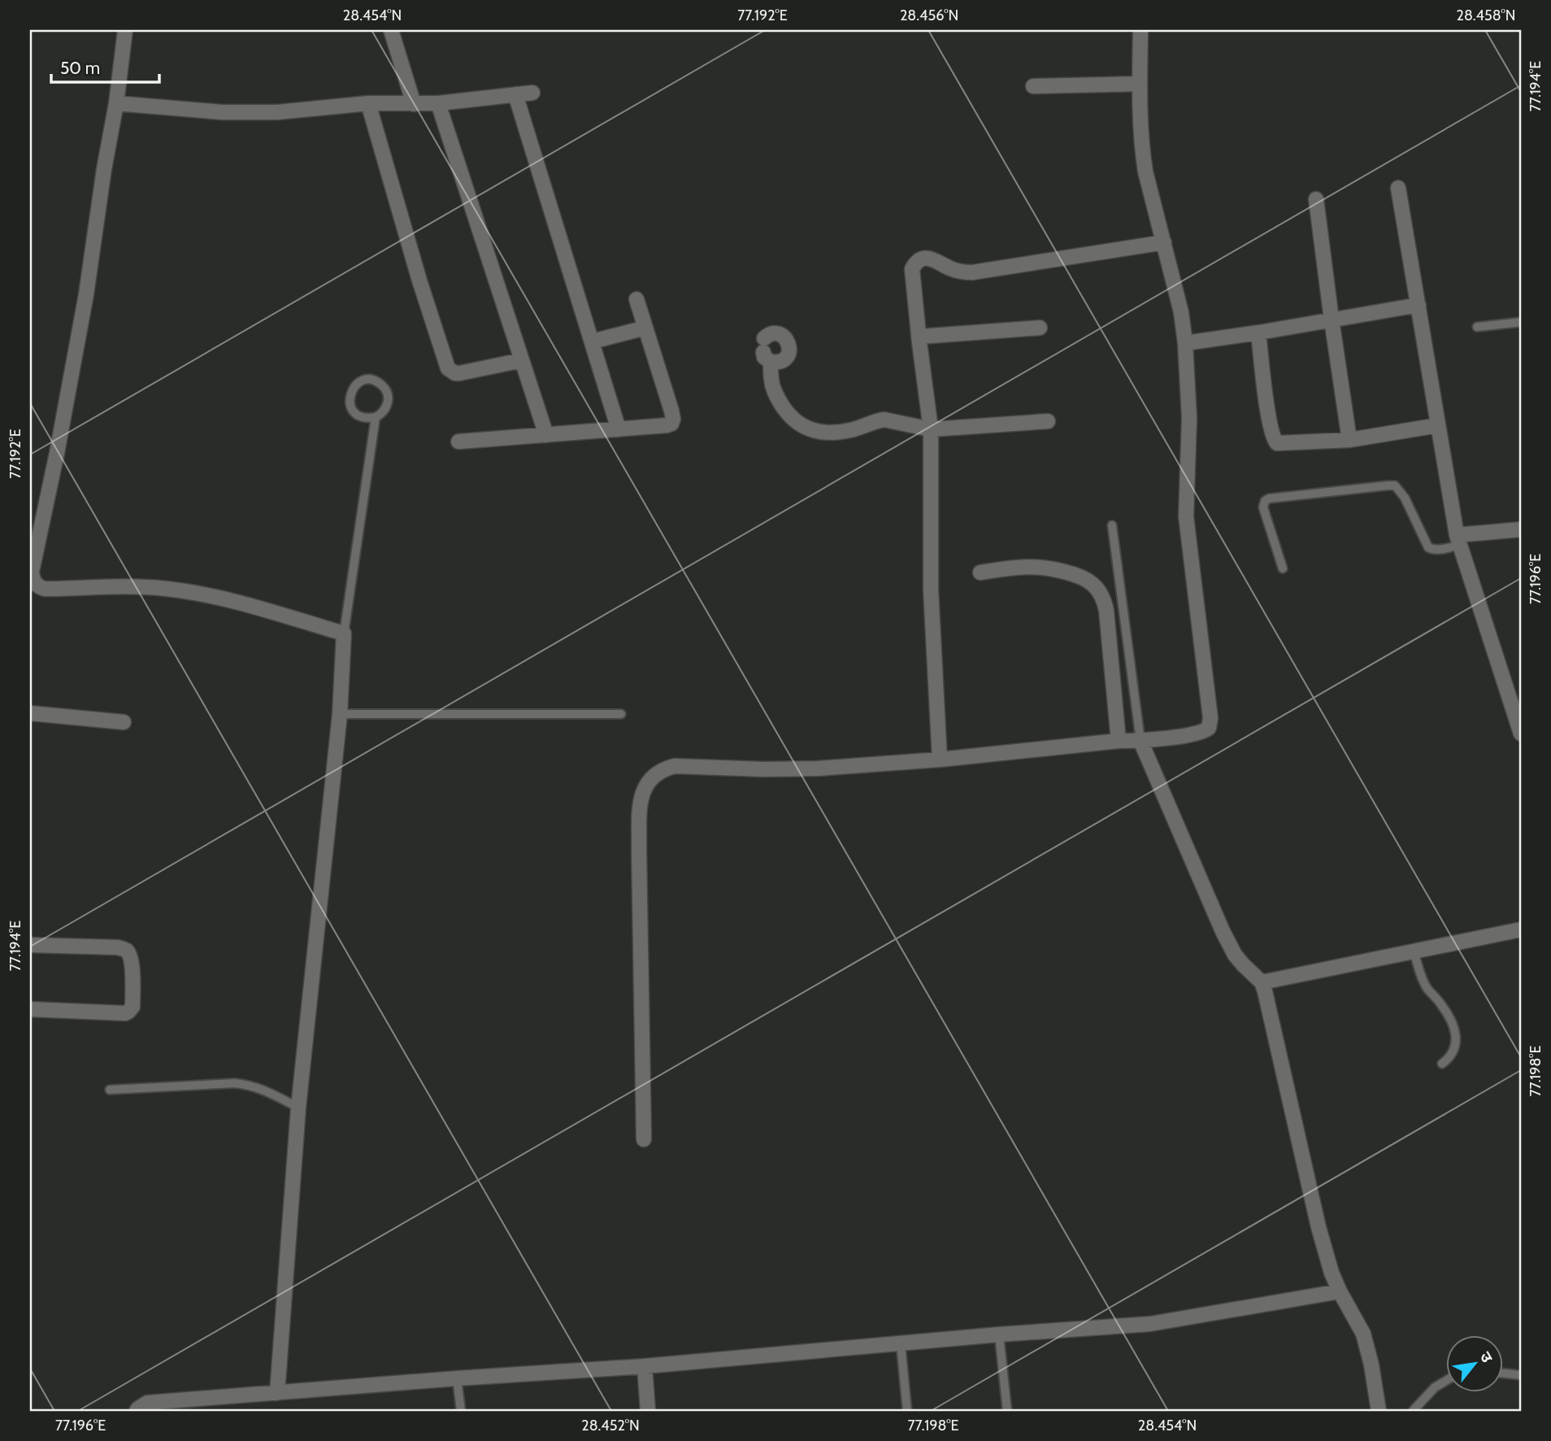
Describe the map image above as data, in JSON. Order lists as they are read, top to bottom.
{
  "scale_bar": "50 m",
  "north": "top right",
  "coordinates": [
    "28.454°N",
    "77.192°E",
    "28.456°N",
    "28.458°N",
    "77.194°E",
    "77.196°E",
    "77.198°E",
    "28.452°N"
  ]
}
